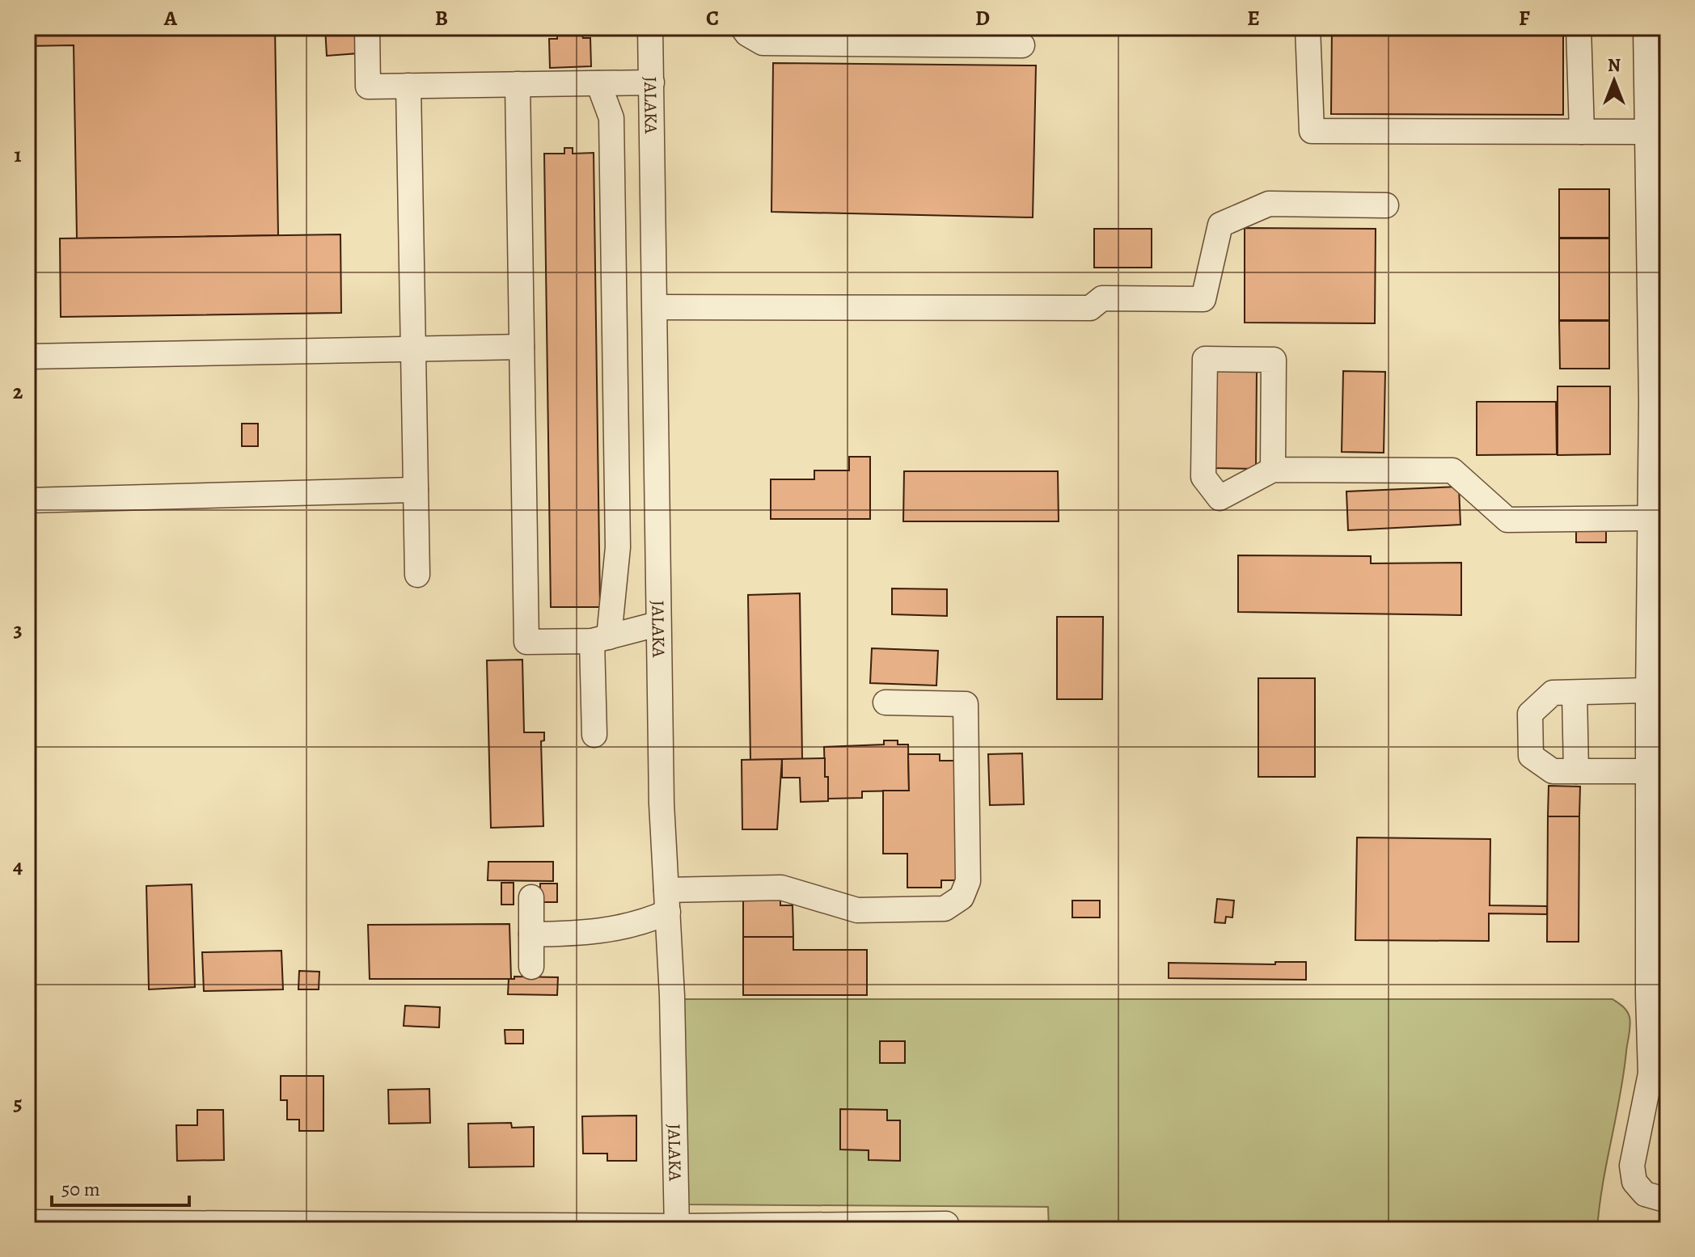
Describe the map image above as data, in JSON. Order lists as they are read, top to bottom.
{
  "streets": {
    "street": ["JALAKA"]
  },
  "scale_bar": "50 m",
  "north": "top",
  "grid": {
    "columns": [
      "A",
      "B",
      "C",
      "D",
      "E",
      "F"
    ],
    "rows": [
      "1",
      "2",
      "3",
      "4",
      "5"
    ]
  }
}
